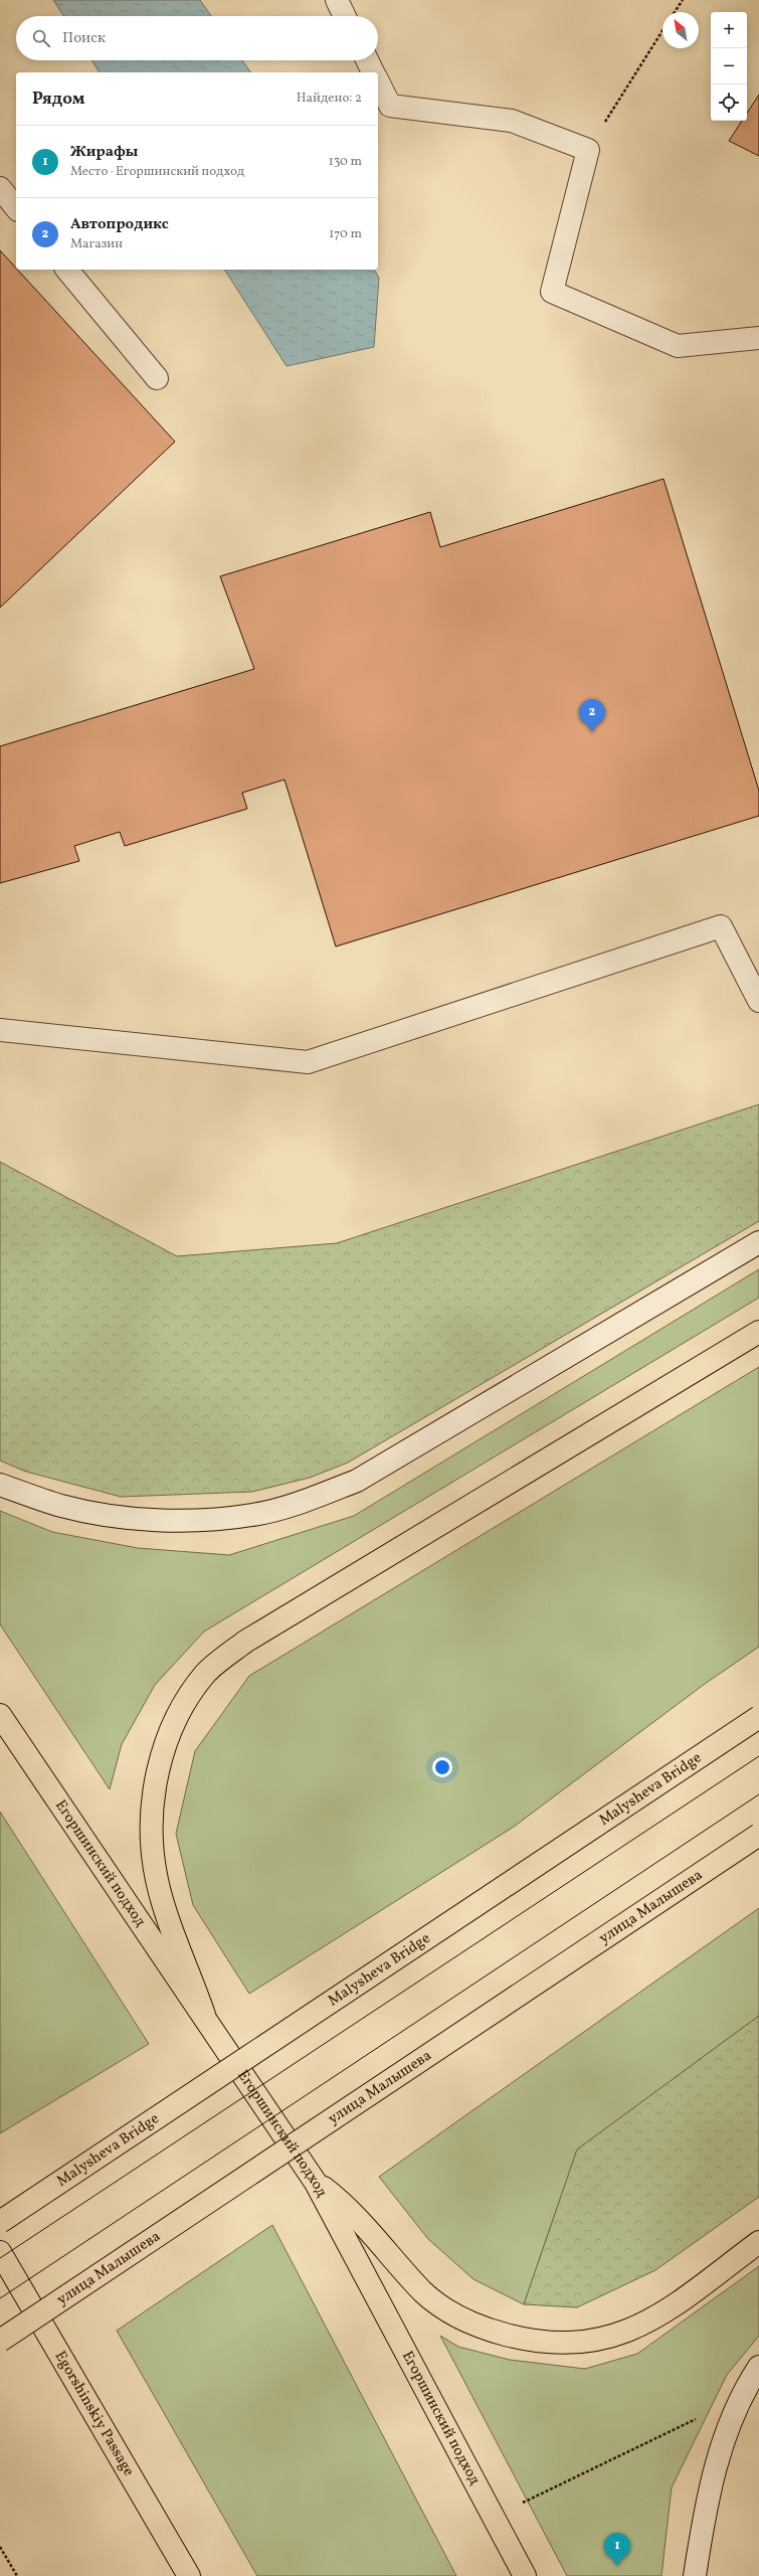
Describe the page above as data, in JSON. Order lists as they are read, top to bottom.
{
  "streets": {
    "main road": [
      "Malysheva Bridge",
      "Егоршинский подход",
      "улица Малышева",
      "Egorshinskiy Passage"
    ]
  },
  "north": "top left",
  "page": {
    "map_buttons": ["+", "−"],
    "search": "Поиск",
    "heading": ["Рядом", "Найдено: 2"],
    "list": [
      {
        "mark": "1",
        "name": "Жирафы",
        "note": "Место · Егоршинский подход",
        "value": "130 m"
      },
      {
        "mark": "2",
        "name": "Автопродикс",
        "note": "Магазин",
        "value": "170 m"
      }
    ],
    "pins": ["2", "1"]
  }
}
